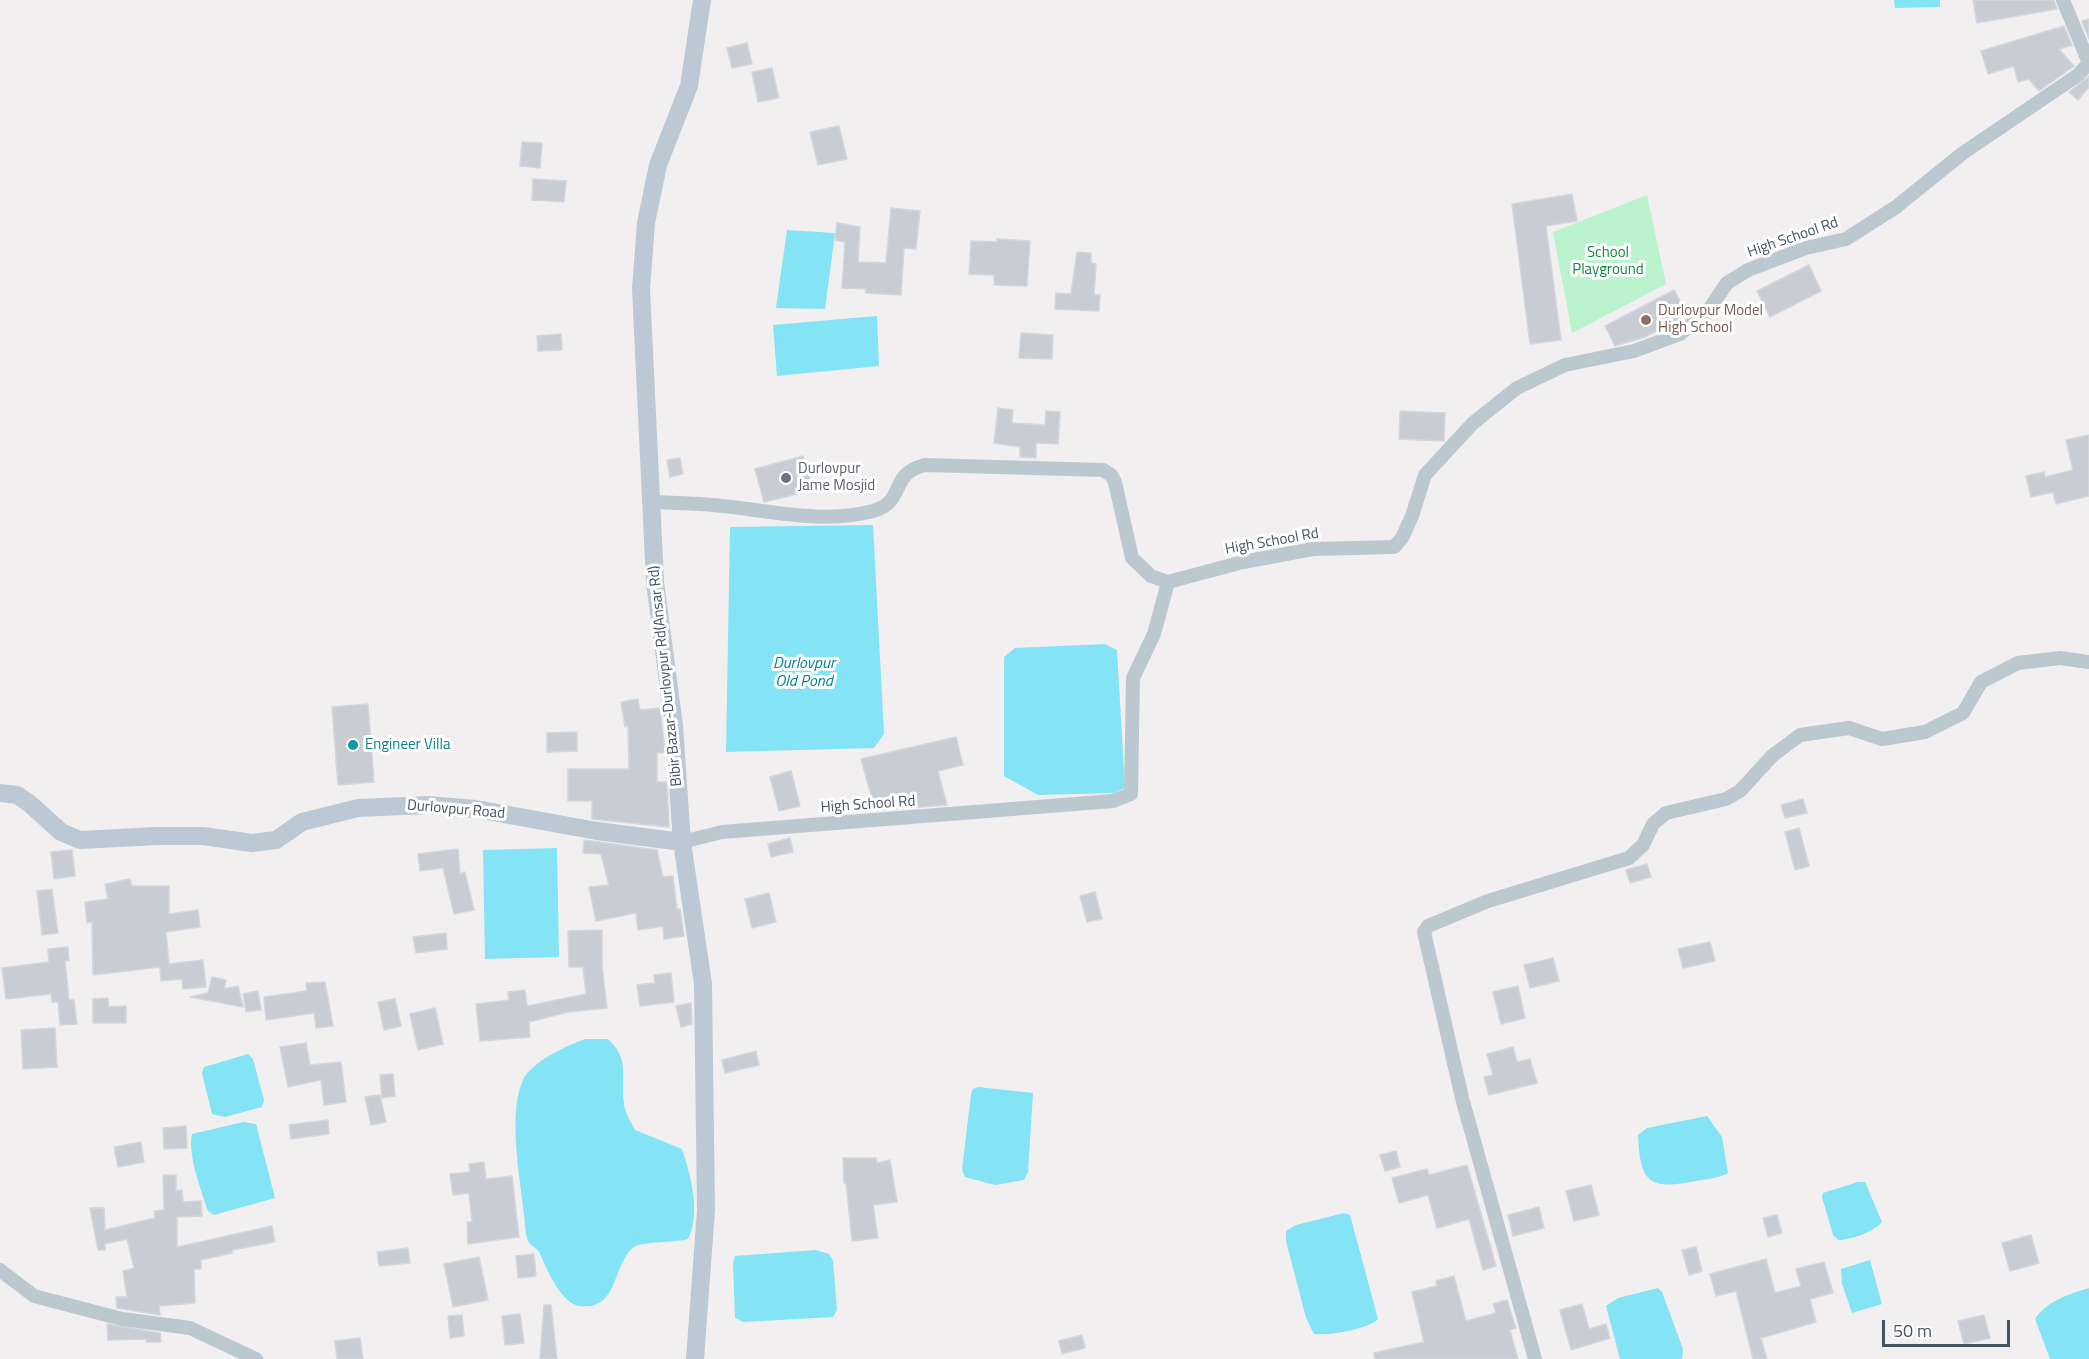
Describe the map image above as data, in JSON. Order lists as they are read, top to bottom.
{
  "streets": {
    "street": ["High School Rd", "Bibir Bazar-Durlovpur Rd(Ansar Rd)", "Durlovpur Road"]
  },
  "crossings": [
    ["High School Rd", "Bibir Bazar-Durlovpur Rd(Ansar Rd)"],
    ["High School Rd", "Durlovpur Road"],
    ["Bibir Bazar-Durlovpur Rd(Ansar Rd)", "Durlovpur Road"]
  ],
  "water": ["Durlovpur Old Pond"],
  "parks": ["School Playground"],
  "places": ["Durlovpur Model High School", "Durlovpur Jame Mosjid", "Engineer Villa"],
  "scale_bar": "50 m"
}
